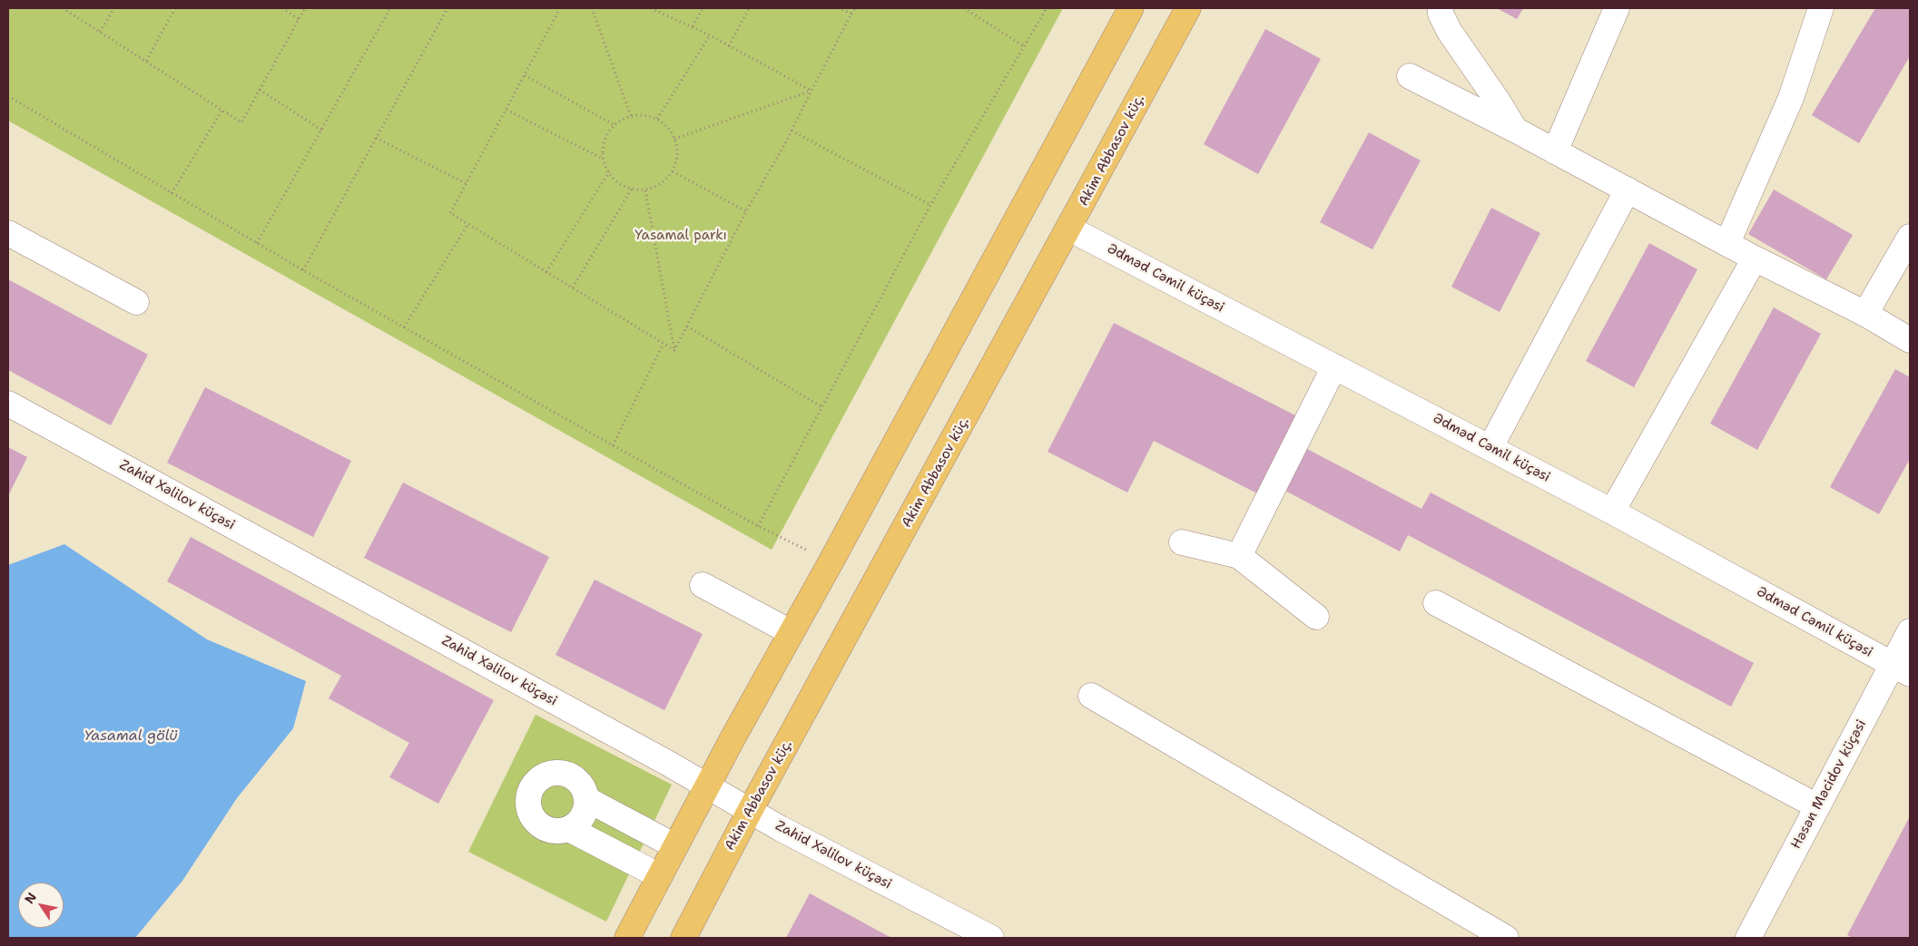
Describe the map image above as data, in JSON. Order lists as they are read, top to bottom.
{
  "streets": {
    "main road": ["Akim Abbasov küç."],
    "street": ["Ədməd Cəmil küçəsi", "Zahid Xəlilov küçəsi", "Həsən Məcidov küçəsi"]
  },
  "crossings": [
    ["Akim Abbasov küç.", "Ədməd Cəmil küçəsi"],
    ["Akim Abbasov küç.", "Zahid Xəlilov küçəsi"],
    ["Ədməd Cəmil küçəsi", "Həsən Məcidov küçəsi"]
  ],
  "water": ["Yasamal gölü"],
  "parks": ["Yasamal parkı"],
  "north": "top left"
}
